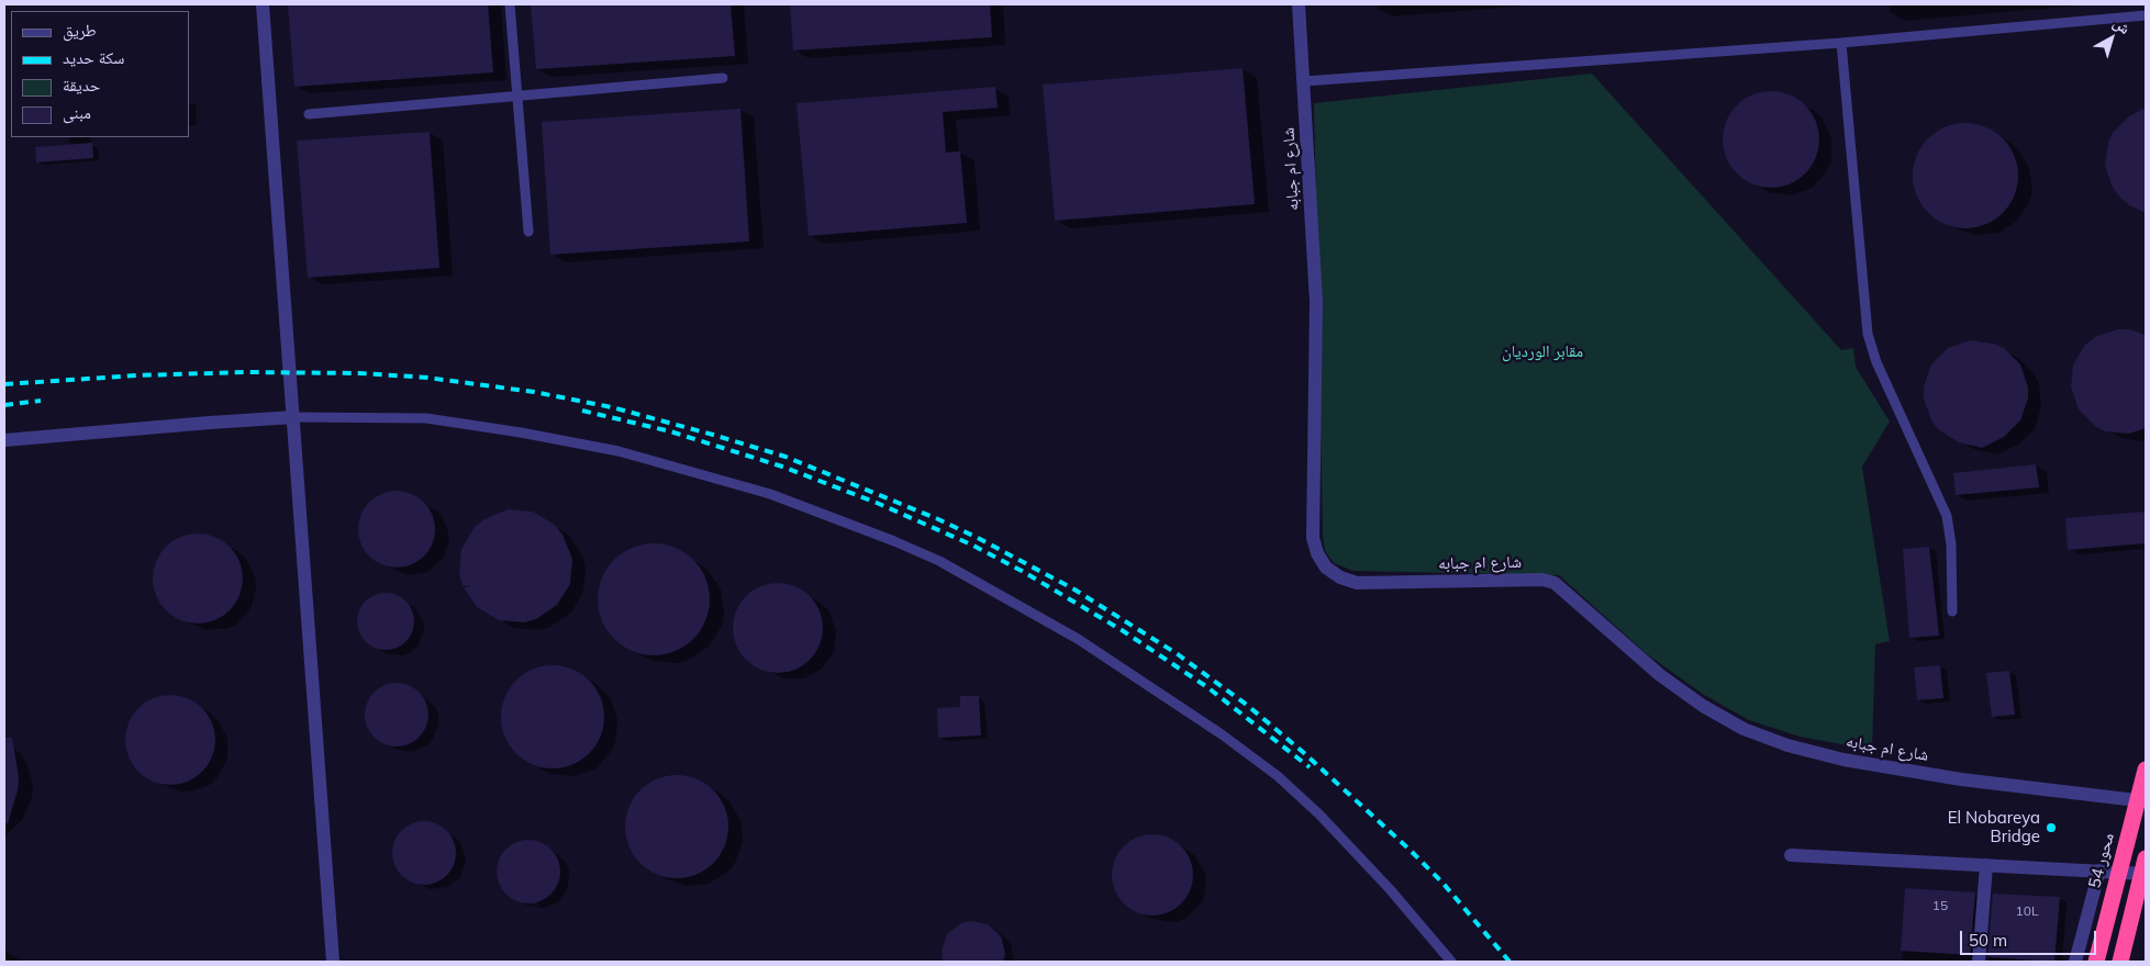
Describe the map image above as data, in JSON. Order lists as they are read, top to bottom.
{
  "streets": {
    "highway": ["محور 54"],
    "street": ["شارع ام جبابه"]
  },
  "parks": ["مقابر الورديان"],
  "places": ["El Nobareya Bridge"],
  "house_numbers": ["15", "10L"],
  "legend": [
    "طريق",
    "سكة حديد",
    "حديقة",
    "مبنى"
  ],
  "scale_bar": "50 m",
  "north": "top right"
}
